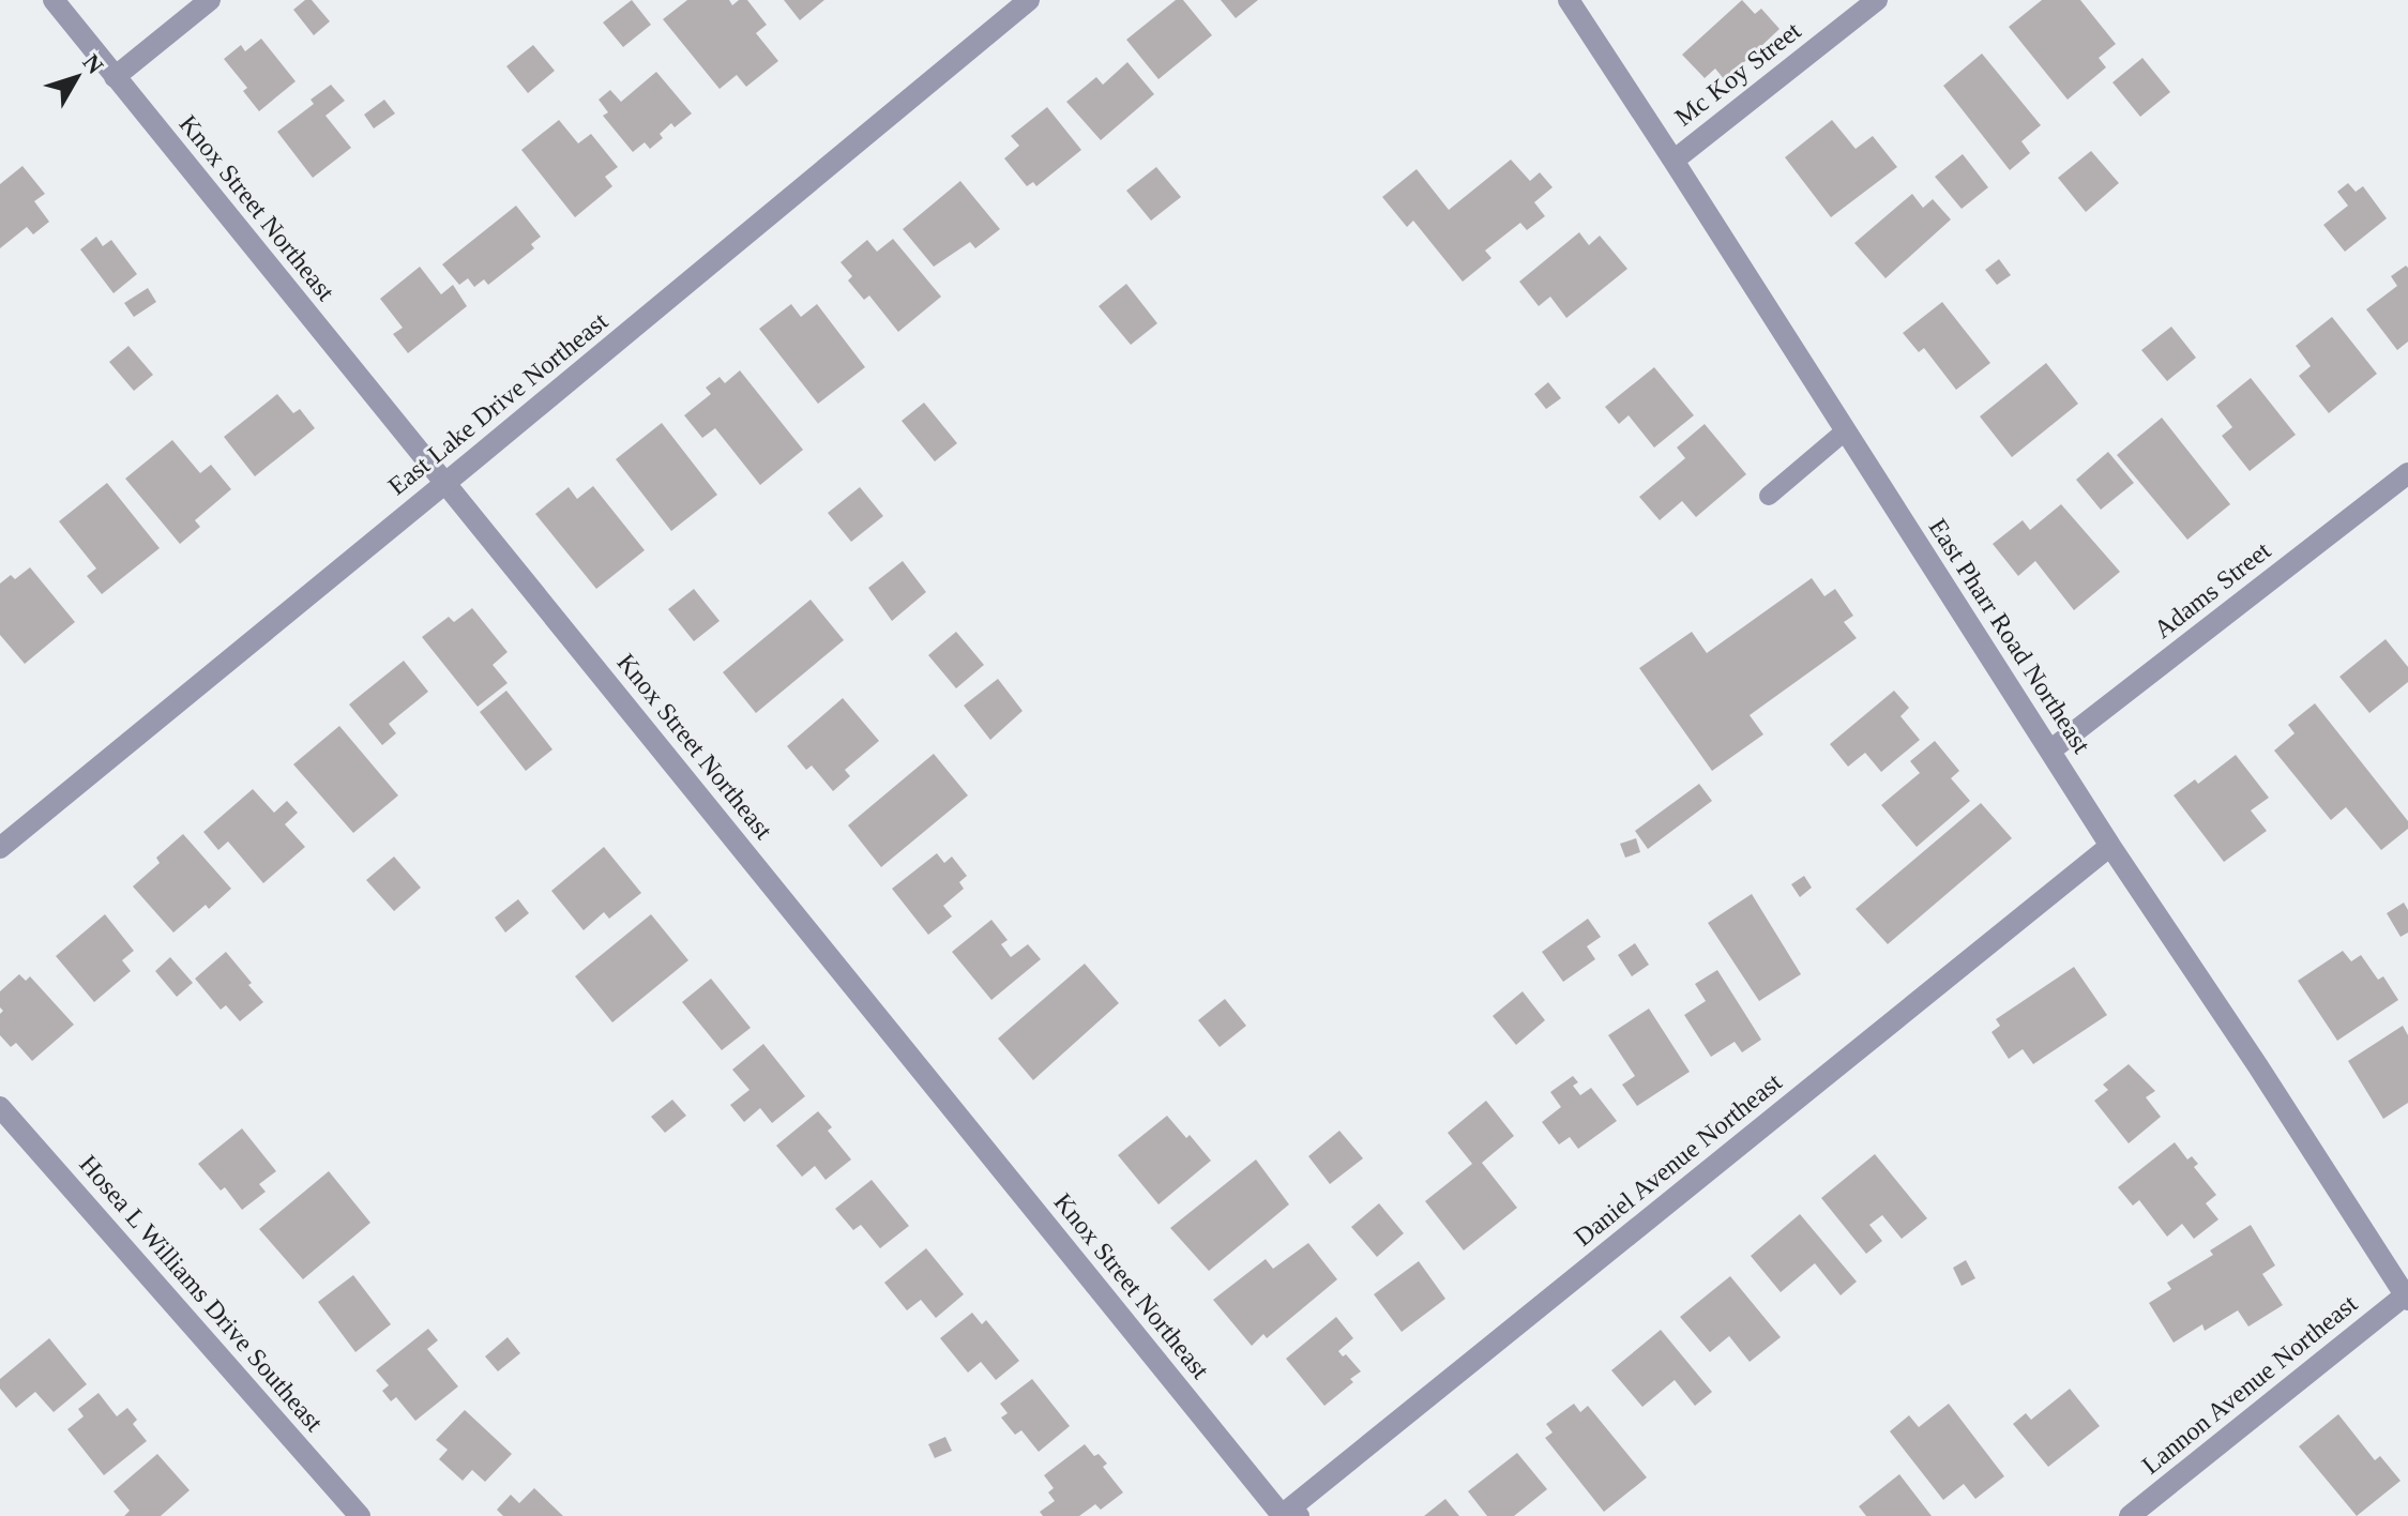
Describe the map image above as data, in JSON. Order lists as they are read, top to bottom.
{
  "streets": {
    "street": [
      "Mc Koy Street",
      "Knox Street Northeast",
      "East Lake Drive Northeast",
      "Adams Street",
      "East Pharr Road Northeast",
      "Daniel Avenue Northeast",
      "Hosea L Williams Drive Southeast",
      "Lannon Avenue Northeast"
    ]
  },
  "crossings": [
    ["Mc Koy Street", "East Pharr Road Northeast"],
    ["Knox Street Northeast", "East Lake Drive Northeast"],
    ["Knox Street Northeast", "Daniel Avenue Northeast"],
    ["Adams Street", "East Pharr Road Northeast"],
    ["East Pharr Road Northeast", "Daniel Avenue Northeast"],
    ["East Pharr Road Northeast", "Lannon Avenue Northeast"]
  ],
  "north": "top right"
}
